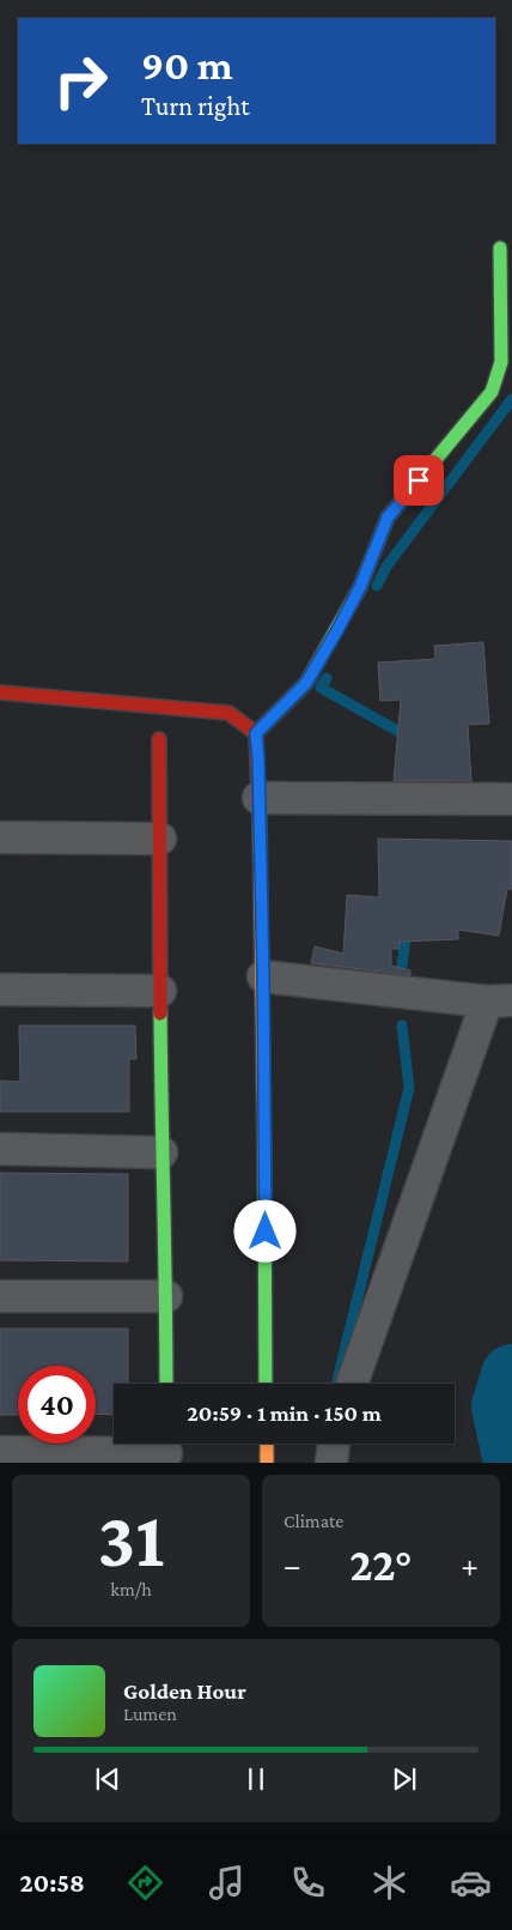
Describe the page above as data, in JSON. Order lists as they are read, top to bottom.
{
  "page": {
    "turn": ["90 m", "Turn right"],
    "limit": "40",
    "trip": "20:59 · 1 min · 150 m",
    "tile": [
      ["31", "km/h"],
      "Climate"
    ],
    "heat": ["−", "22°", "+"],
    "song": ["Golden Hour", "Lumen"],
    "tabs": "20:58"
  }
}
